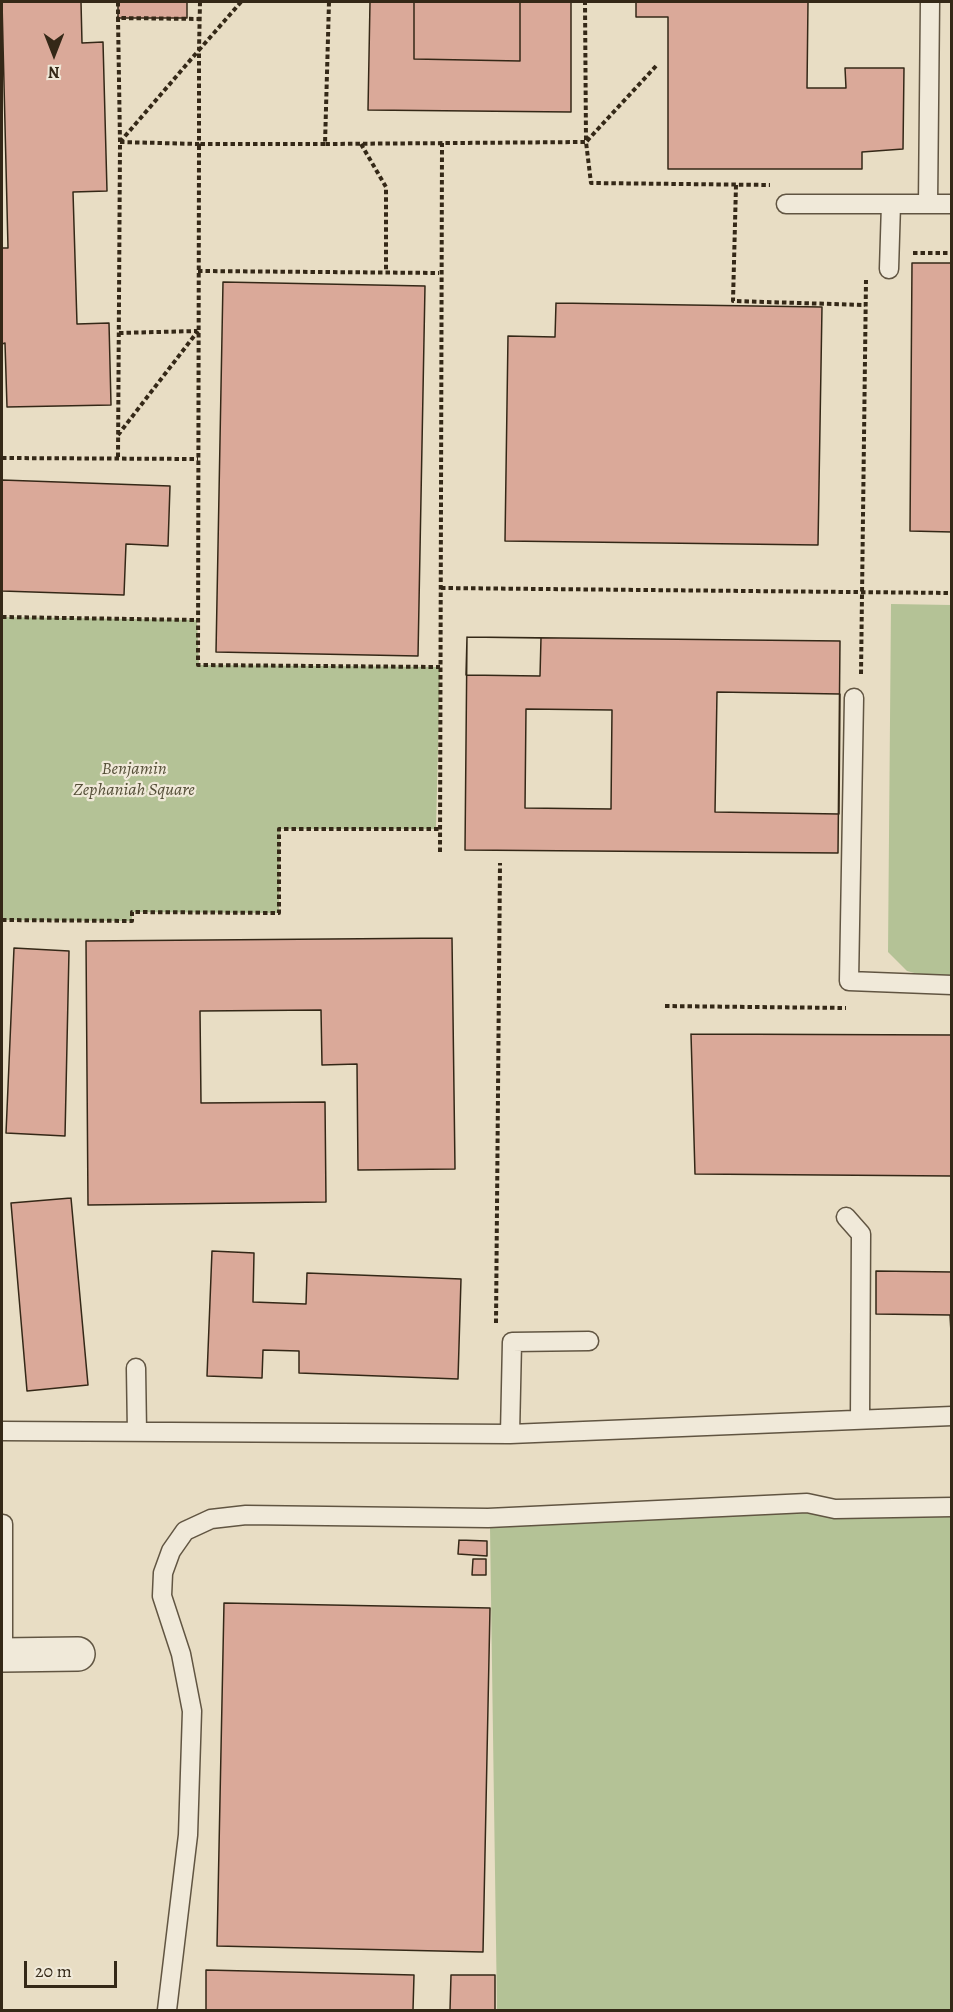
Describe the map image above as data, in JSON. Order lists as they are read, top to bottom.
{
  "parks": ["Benjamin Zephaniah Square"],
  "scale_bar": "20 m",
  "north": "bottom"
}
